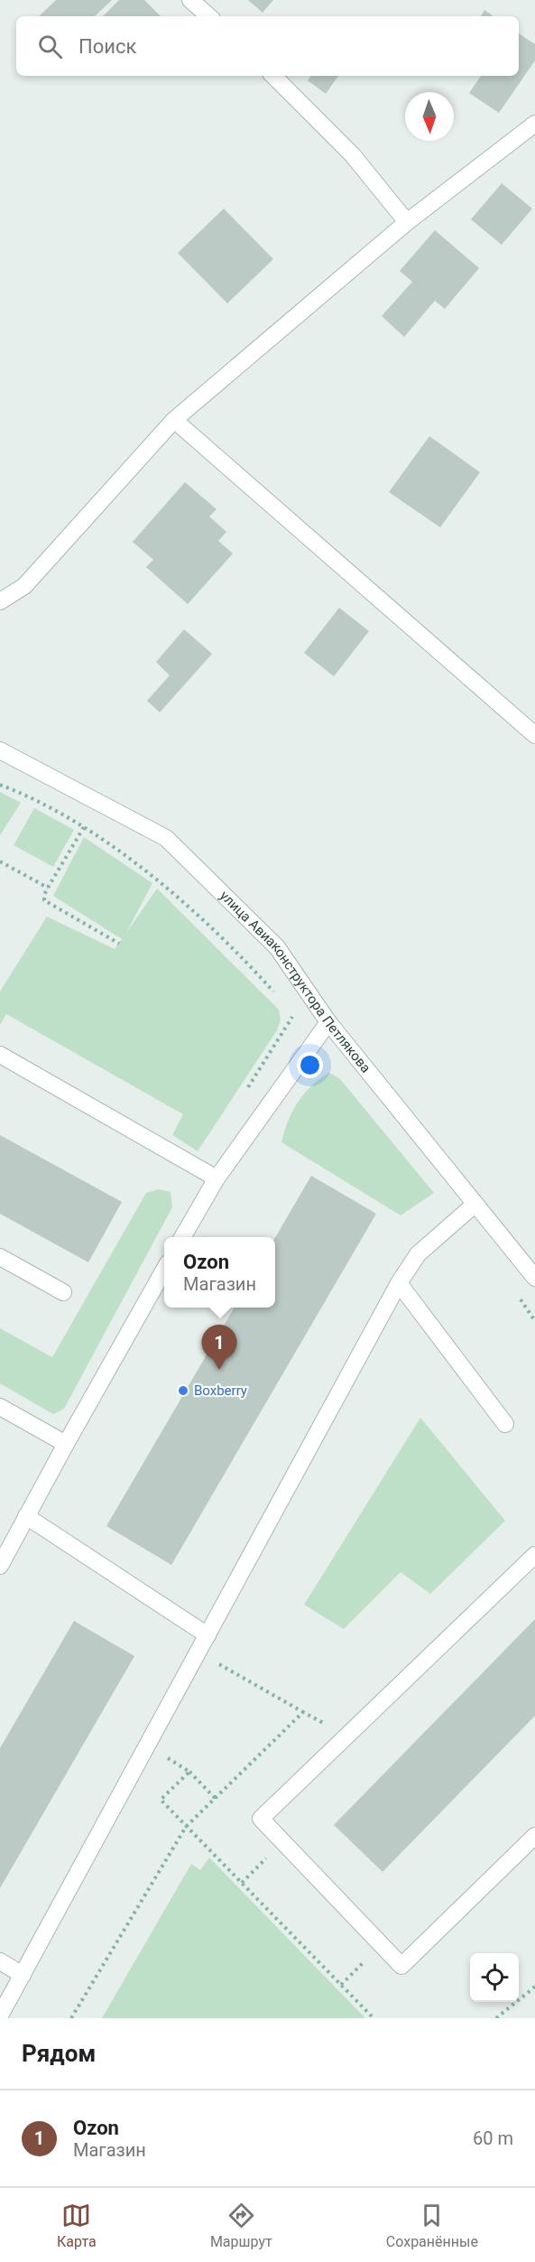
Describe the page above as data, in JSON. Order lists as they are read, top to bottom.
{
  "streets": {
    "street": ["улица Авиаконструктора Петлякова"]
  },
  "places": ["Boxberry"],
  "north": "bottom",
  "page": {
    "search": "Поиск",
    "popup": ["Ozon", "Магазин"],
    "pins": "1",
    "heading": "Рядом",
    "list": [
      {
        "mark": "1",
        "name": "Ozon",
        "note": "Магазин",
        "value": "60 m"
      }
    ],
    "nav": ["Карта", "Маршрут", "Сохранённые"]
  }
}
